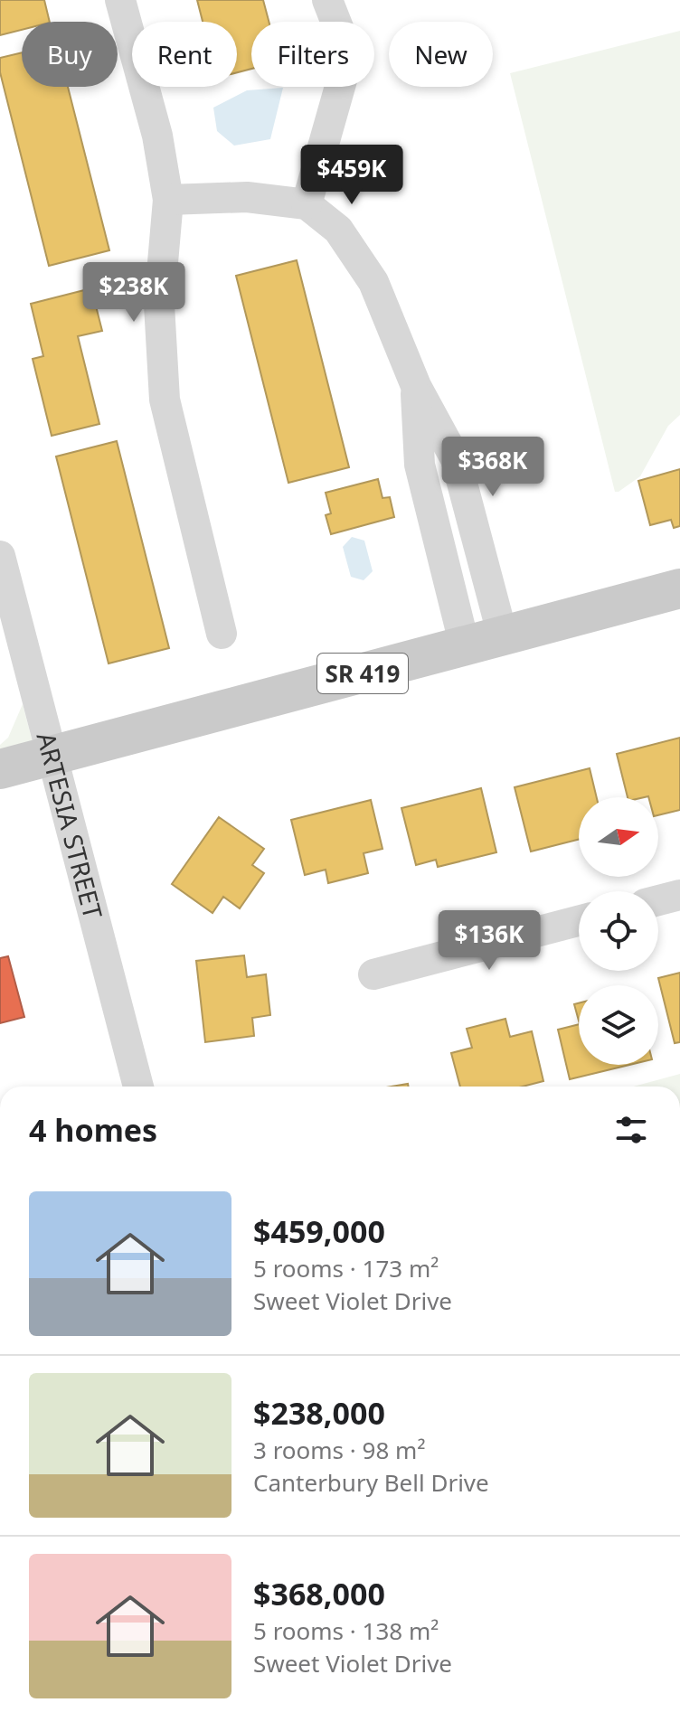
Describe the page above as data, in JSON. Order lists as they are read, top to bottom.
{
  "streets": {
    "main road": ["SR 419"],
    "street": ["ARTESIA STREET"]
  },
  "crossings": [
    ["SR 419", "ARTESIA STREET"]
  ],
  "north": "right",
  "page": {
    "chip": [
      "Buy",
      "Rent",
      "Filters",
      "New"
    ],
    "price": [
      "$459K",
      "$238K",
      "$368K",
      "$136K"
    ],
    "heading": "4 homes",
    "list": [
      {
        "name": "$459,000",
        "note": "5 rooms · 173 m² · Sweet Violet Drive"
      },
      {
        "name": "$238,000",
        "note": "3 rooms · 98 m² · Canterbury Bell Drive"
      },
      {
        "name": "$368,000",
        "note": "5 rooms · 138 m² · Sweet Violet Drive"
      }
    ]
  }
}
